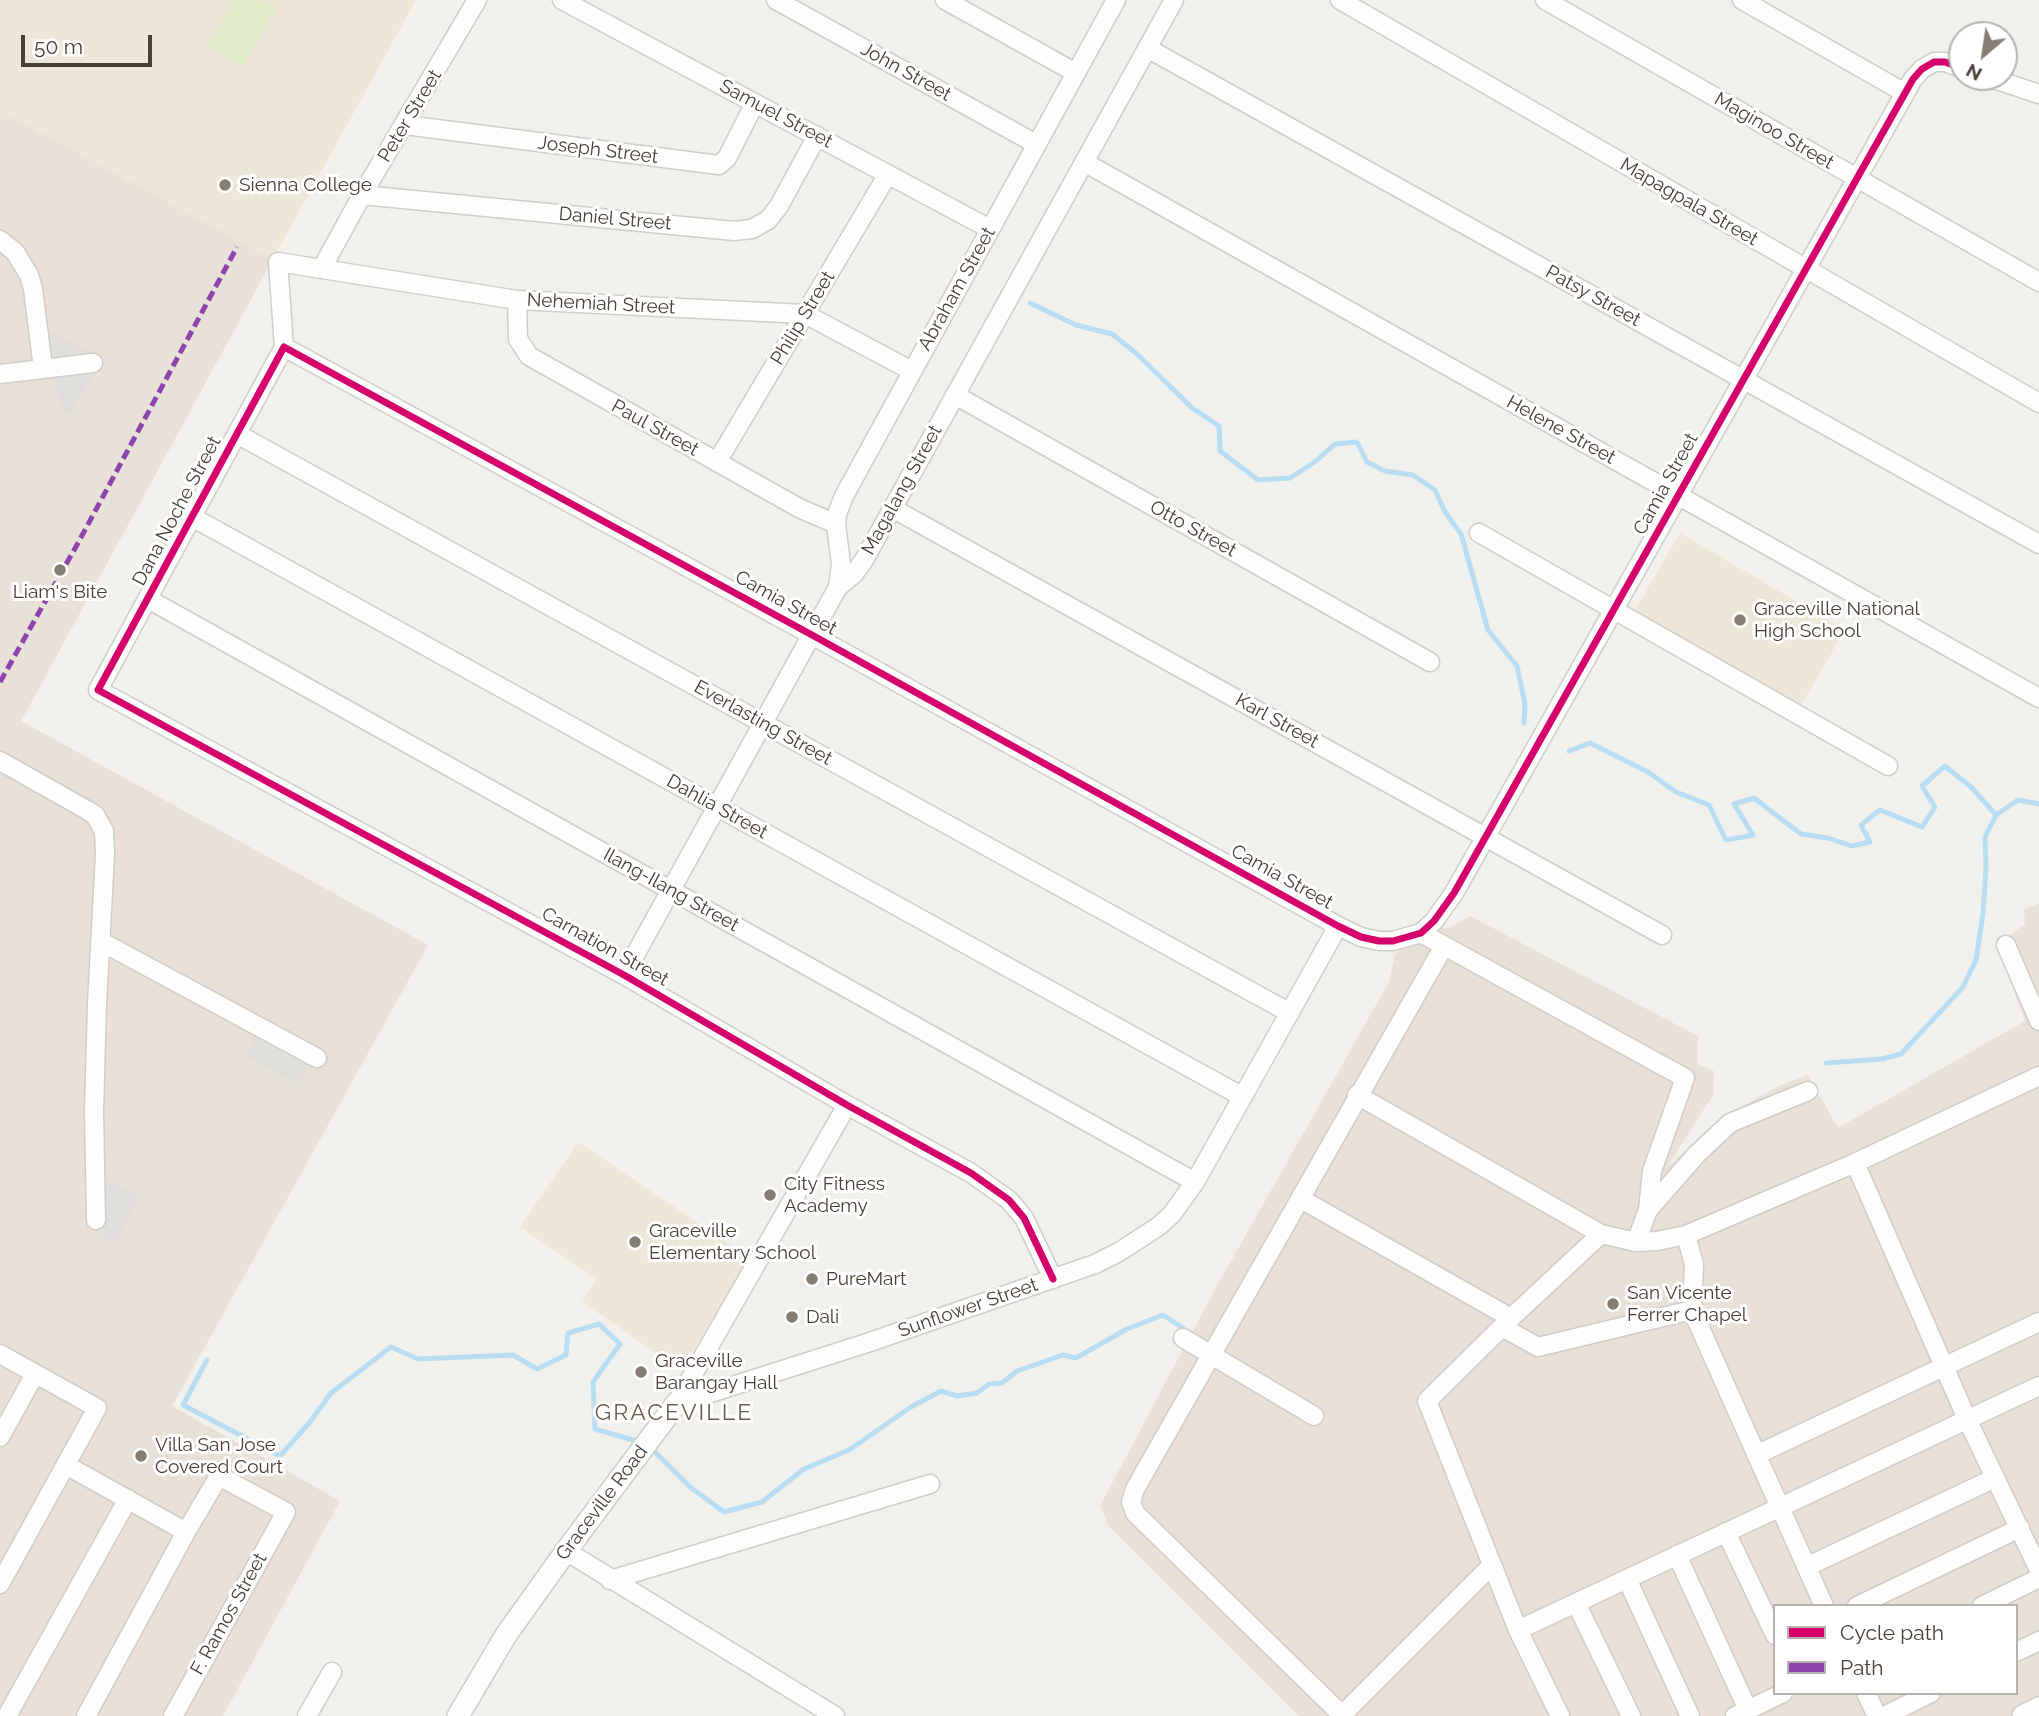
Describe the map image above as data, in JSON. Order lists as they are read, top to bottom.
{
  "streets": {
    "street": [
      "John Street",
      "Samuel Street",
      "Peter Street",
      "Maginoo Street",
      "Joseph Street",
      "Mapagpala Street",
      "Daniel Street",
      "Abraham Street",
      "Patsy Street",
      "Nehemiah Street",
      "Philip Street",
      "Paul Street",
      "Helene Street",
      "Camia Street",
      "Magalang Street",
      "Dana Noche Street",
      "Otto Street",
      "Karl Street",
      "Everlasting Street",
      "Dahlia Street",
      "Ilang-Ilang Street",
      "Carnation Street",
      "Sunflower Street",
      "Graceville Road",
      "F. Ramos Street"
    ]
  },
  "crossings": [
    ["John Street", "Abraham Street"],
    ["Samuel Street", "Joseph Street"],
    ["Samuel Street", "Daniel Street"],
    ["Samuel Street", "Abraham Street"],
    ["Samuel Street", "Philip Street"],
    ["Peter Street", "Joseph Street"],
    ["Peter Street", "Daniel Street"],
    ["Peter Street", "Nehemiah Street"],
    ["Maginoo Street", "Camia Street"],
    ["Mapagpala Street", "Camia Street"],
    ["Abraham Street", "Nehemiah Street"],
    ["Abraham Street", "Paul Street"],
    ["Abraham Street", "Magalang Street"],
    ["Patsy Street", "Camia Street"],
    ["Patsy Street", "Magalang Street"],
    ["Nehemiah Street", "Philip Street"],
    ["Nehemiah Street", "Paul Street"],
    ["Nehemiah Street", "Camia Street"],
    ["Nehemiah Street", "Dana Noche Street"],
    ["Philip Street", "Paul Street"],
    ["Helene Street", "Camia Street"],
    ["Helene Street", "Magalang Street"],
    ["Camia Street", "Magalang Street"],
    ["Camia Street", "Dana Noche Street"],
    ["Camia Street", "Karl Street"],
    ["Camia Street", "Sunflower Street"],
    ["Magalang Street", "Otto Street"],
    ["Magalang Street", "Karl Street"],
    ["Magalang Street", "Everlasting Street"],
    ["Magalang Street", "Dahlia Street"],
    ["Magalang Street", "Ilang-Ilang Street"],
    ["Magalang Street", "Carnation Street"],
    ["Dana Noche Street", "Everlasting Street"],
    ["Dana Noche Street", "Dahlia Street"],
    ["Dana Noche Street", "Ilang-Ilang Street"],
    ["Dana Noche Street", "Carnation Street"],
    ["Everlasting Street", "Sunflower Street"],
    ["Dahlia Street", "Sunflower Street"],
    ["Ilang-Ilang Street", "Sunflower Street"],
    ["Carnation Street", "Sunflower Street"],
    ["Carnation Street", "Graceville Road"],
    ["Sunflower Street", "Graceville Road"]
  ],
  "districts": ["GRACEVILLE"],
  "places": [
    "Sienna College",
    "Liam's Bite",
    "Graceville National High School",
    "City Fitness Academy",
    "Graceville Elementary School",
    "PureMart",
    "San Vicente Ferrer Chapel",
    "Dali",
    "Graceville Barangay Hall",
    "Villa San Jose Covered Court"
  ],
  "legend": ["Cycle path", "Path"],
  "scale_bar": "50 m",
  "north": "bottom left"
}
